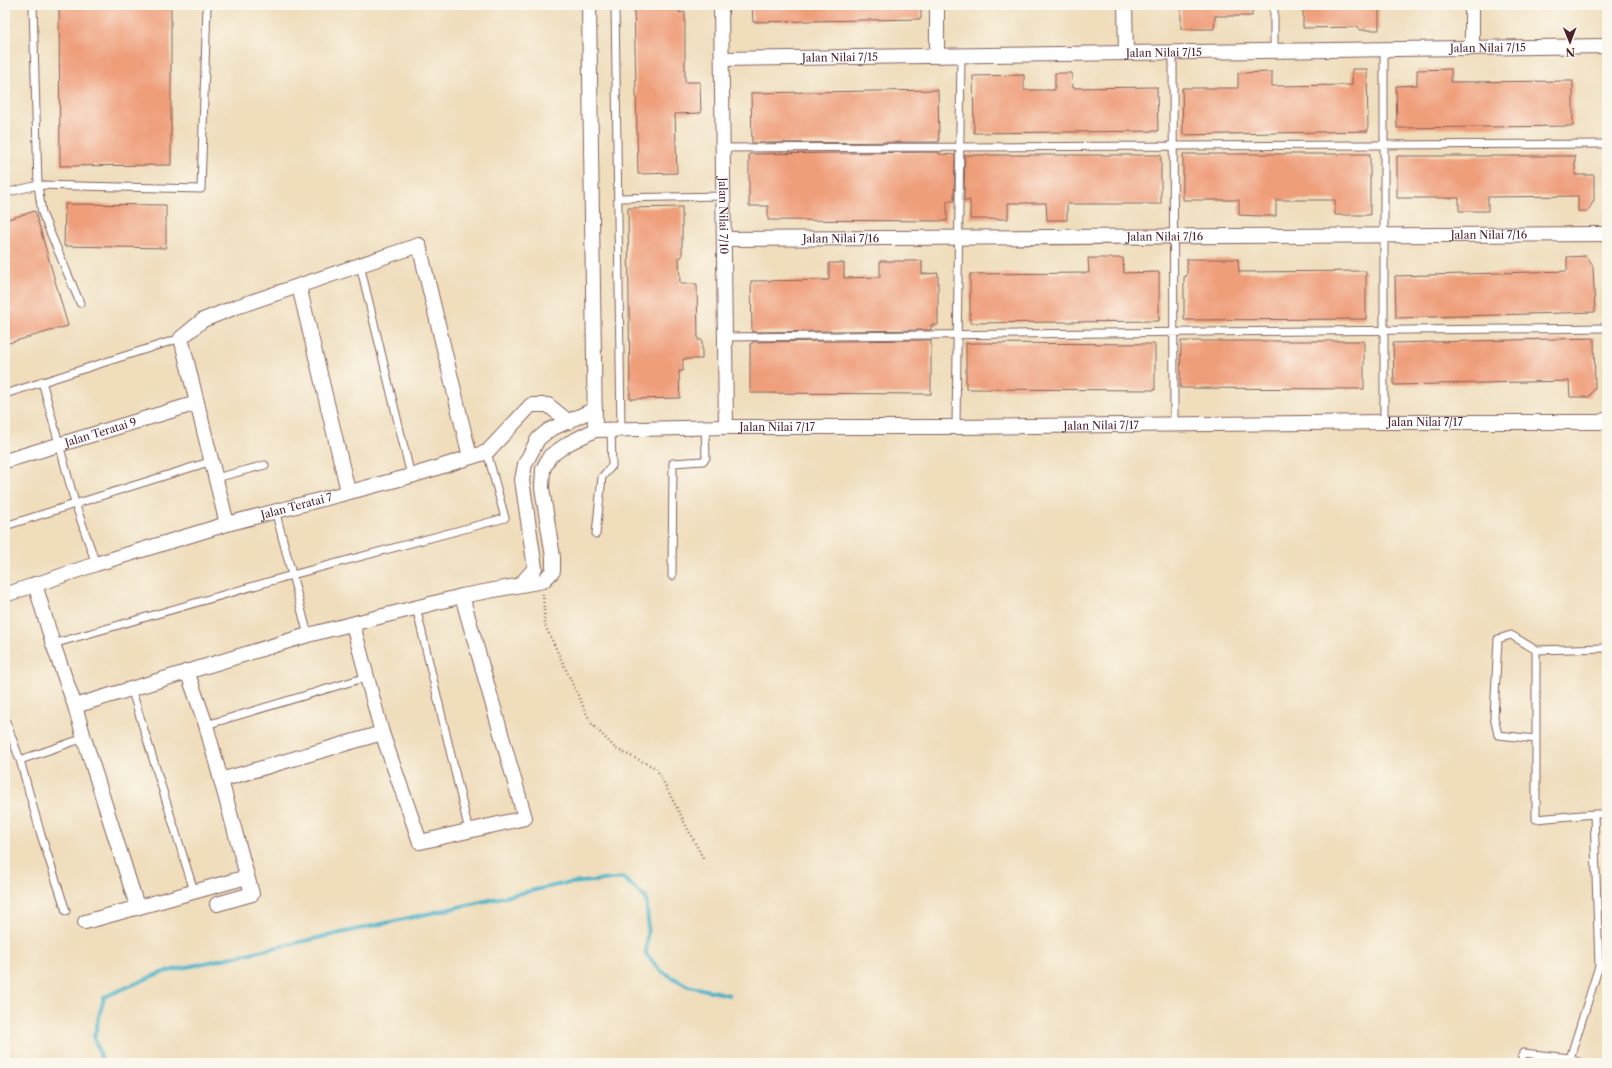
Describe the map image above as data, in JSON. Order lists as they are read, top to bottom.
{
  "streets": {
    "street": [
      "Jalan Nilai 7/15",
      "Jalan Nilai 7/10",
      "Jalan Nilai 7/16",
      "Jalan Nilai 7/17",
      "Jalan Teratai 9",
      "Jalan Teratai 7"
    ]
  },
  "crossings": [
    ["Jalan Nilai 7/15", "Jalan Nilai 7/10"],
    ["Jalan Nilai 7/10", "Jalan Nilai 7/16"],
    ["Jalan Nilai 7/10", "Jalan Nilai 7/17"]
  ],
  "north": "bottom"
}
